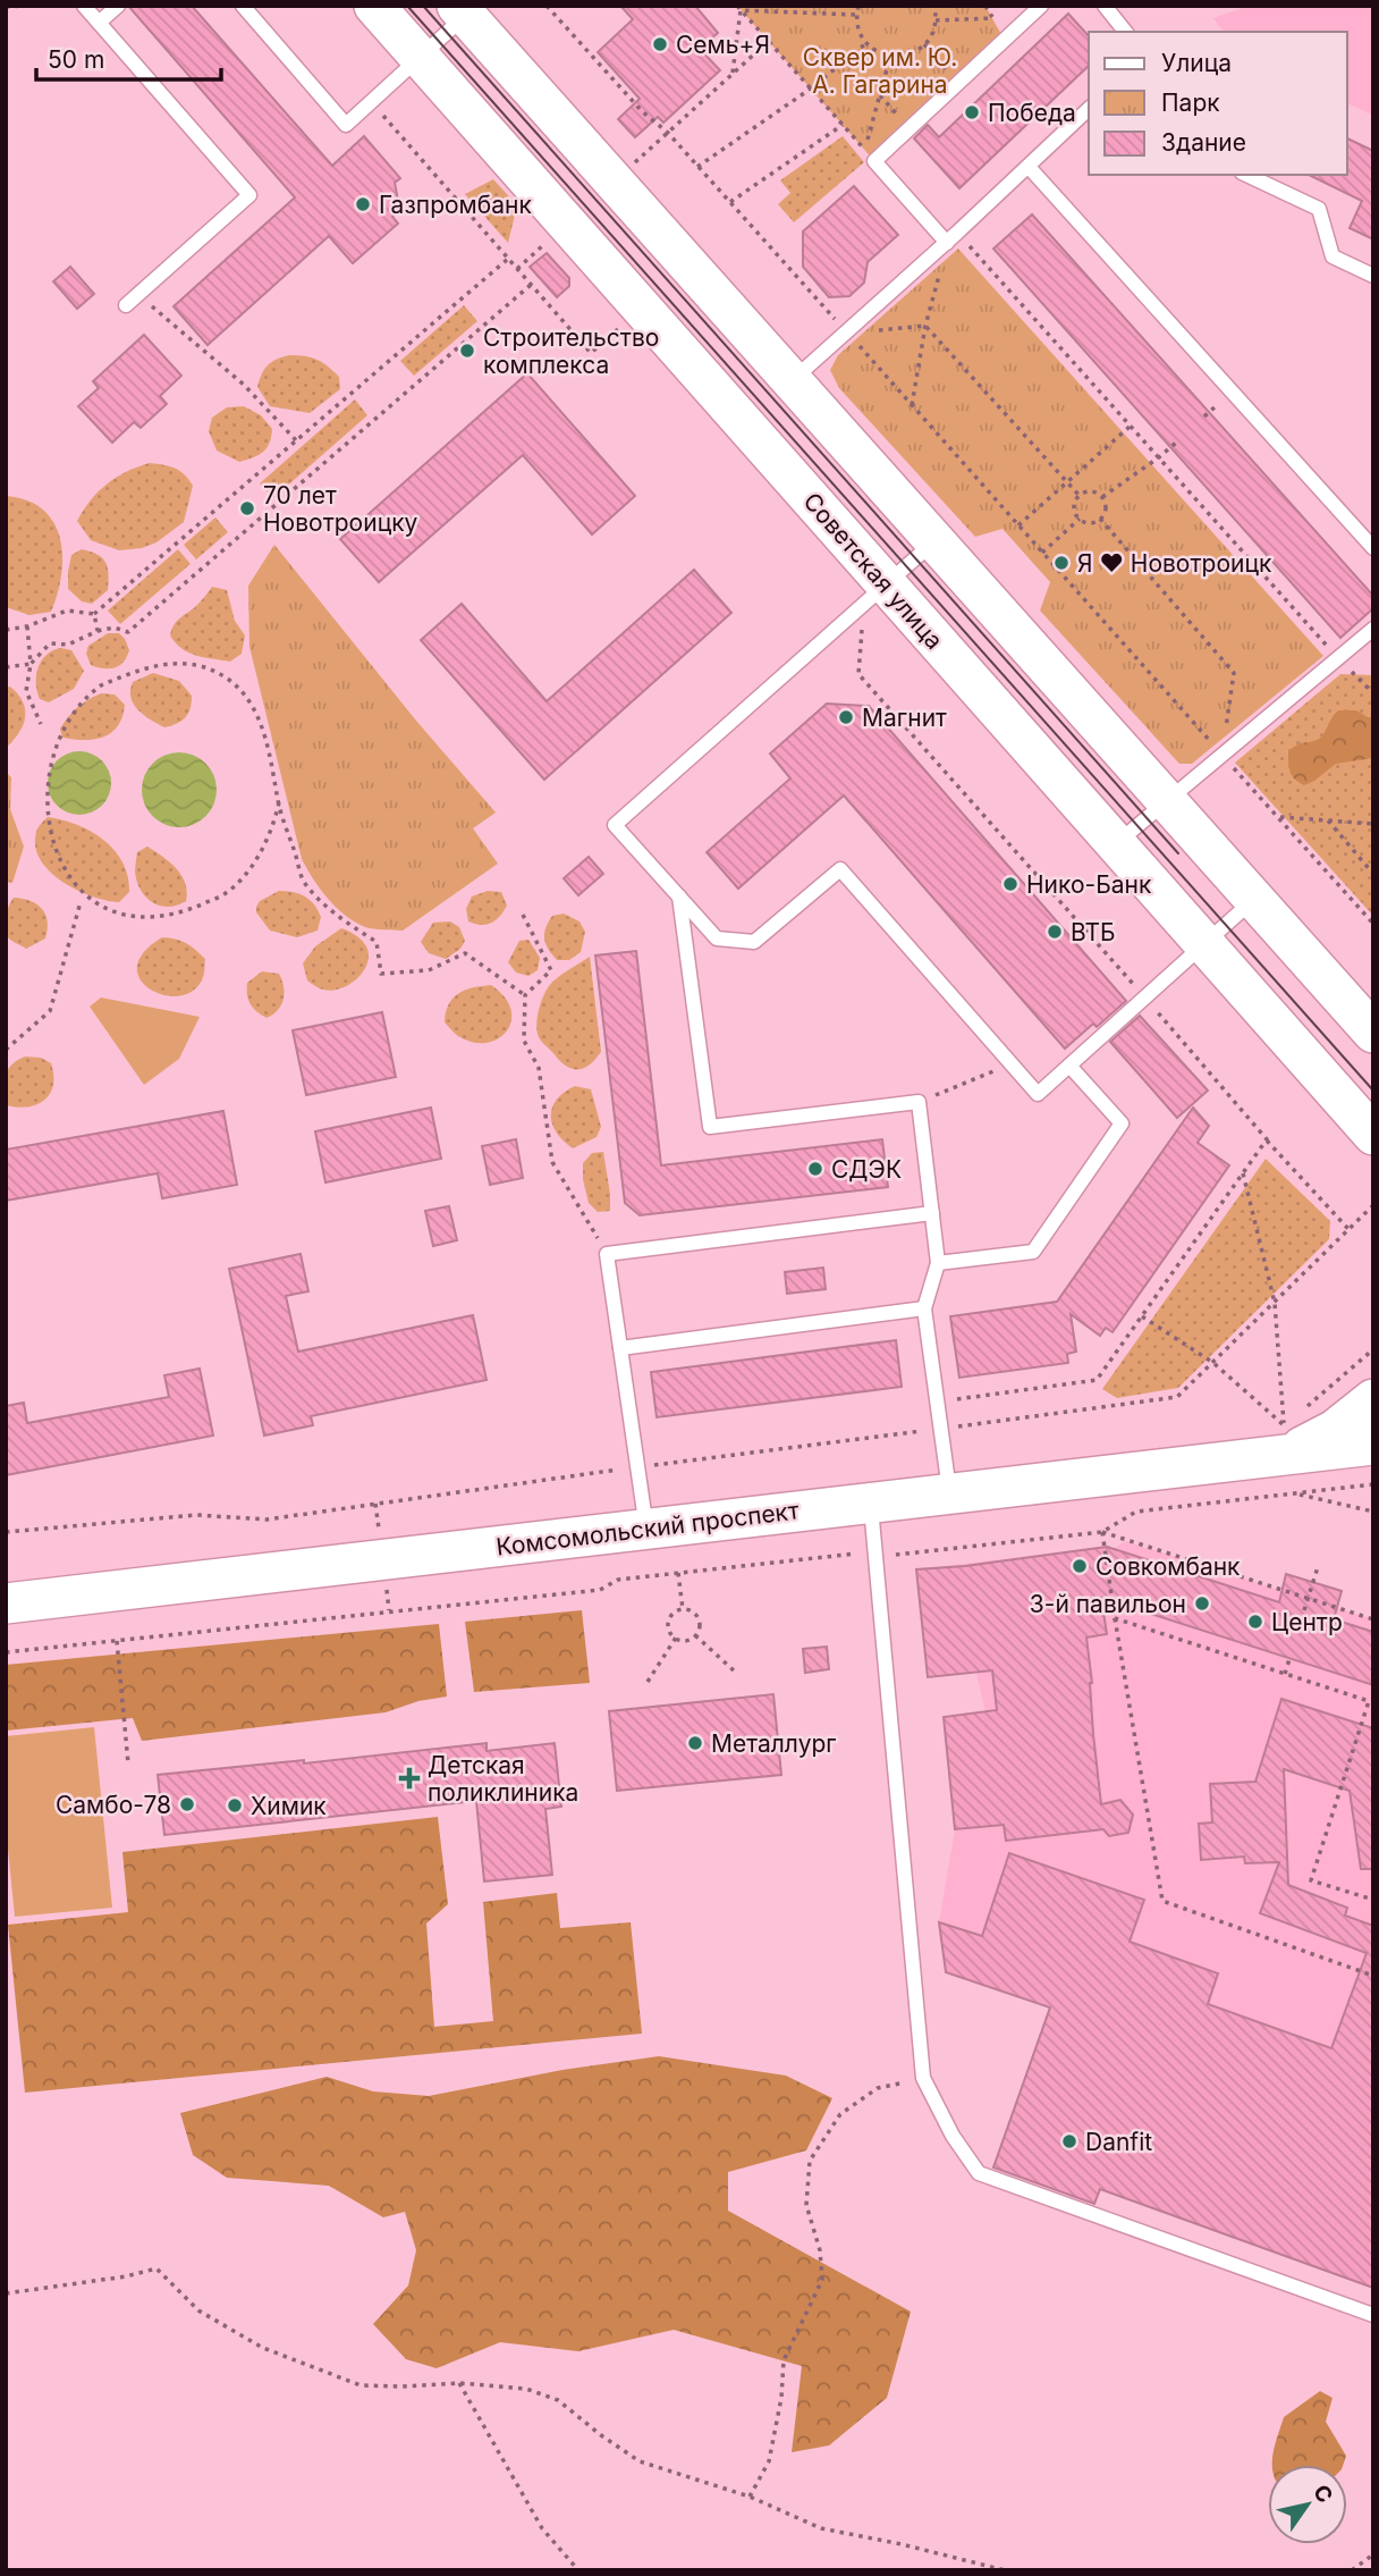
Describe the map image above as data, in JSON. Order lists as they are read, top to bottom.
{
  "streets": {
    "main road": ["Советская улица", "Комсомольский проспект"]
  },
  "parks": ["Сквер им. Ю. А. Гагарина"],
  "places": {
    "other": [
      "Семь+Я",
      "Победа",
      "Газпромбанк",
      "Строительство комплекса",
      "70 лет Новотроицку",
      "Я ❤ Новотроицк",
      "Магнит",
      "Нико-Банк",
      "ВТБ",
      "СДЭК",
      "Совкомбанк",
      "3-й павильон",
      "Центр",
      "Металлург",
      "Самбо-78",
      "Химик",
      "Danfit"
    ],
    "health": ["Детская поликлиника"]
  },
  "legend": ["Улица", "Парк", "Здание"],
  "scale_bar": "50 m",
  "north": "top right"
}
